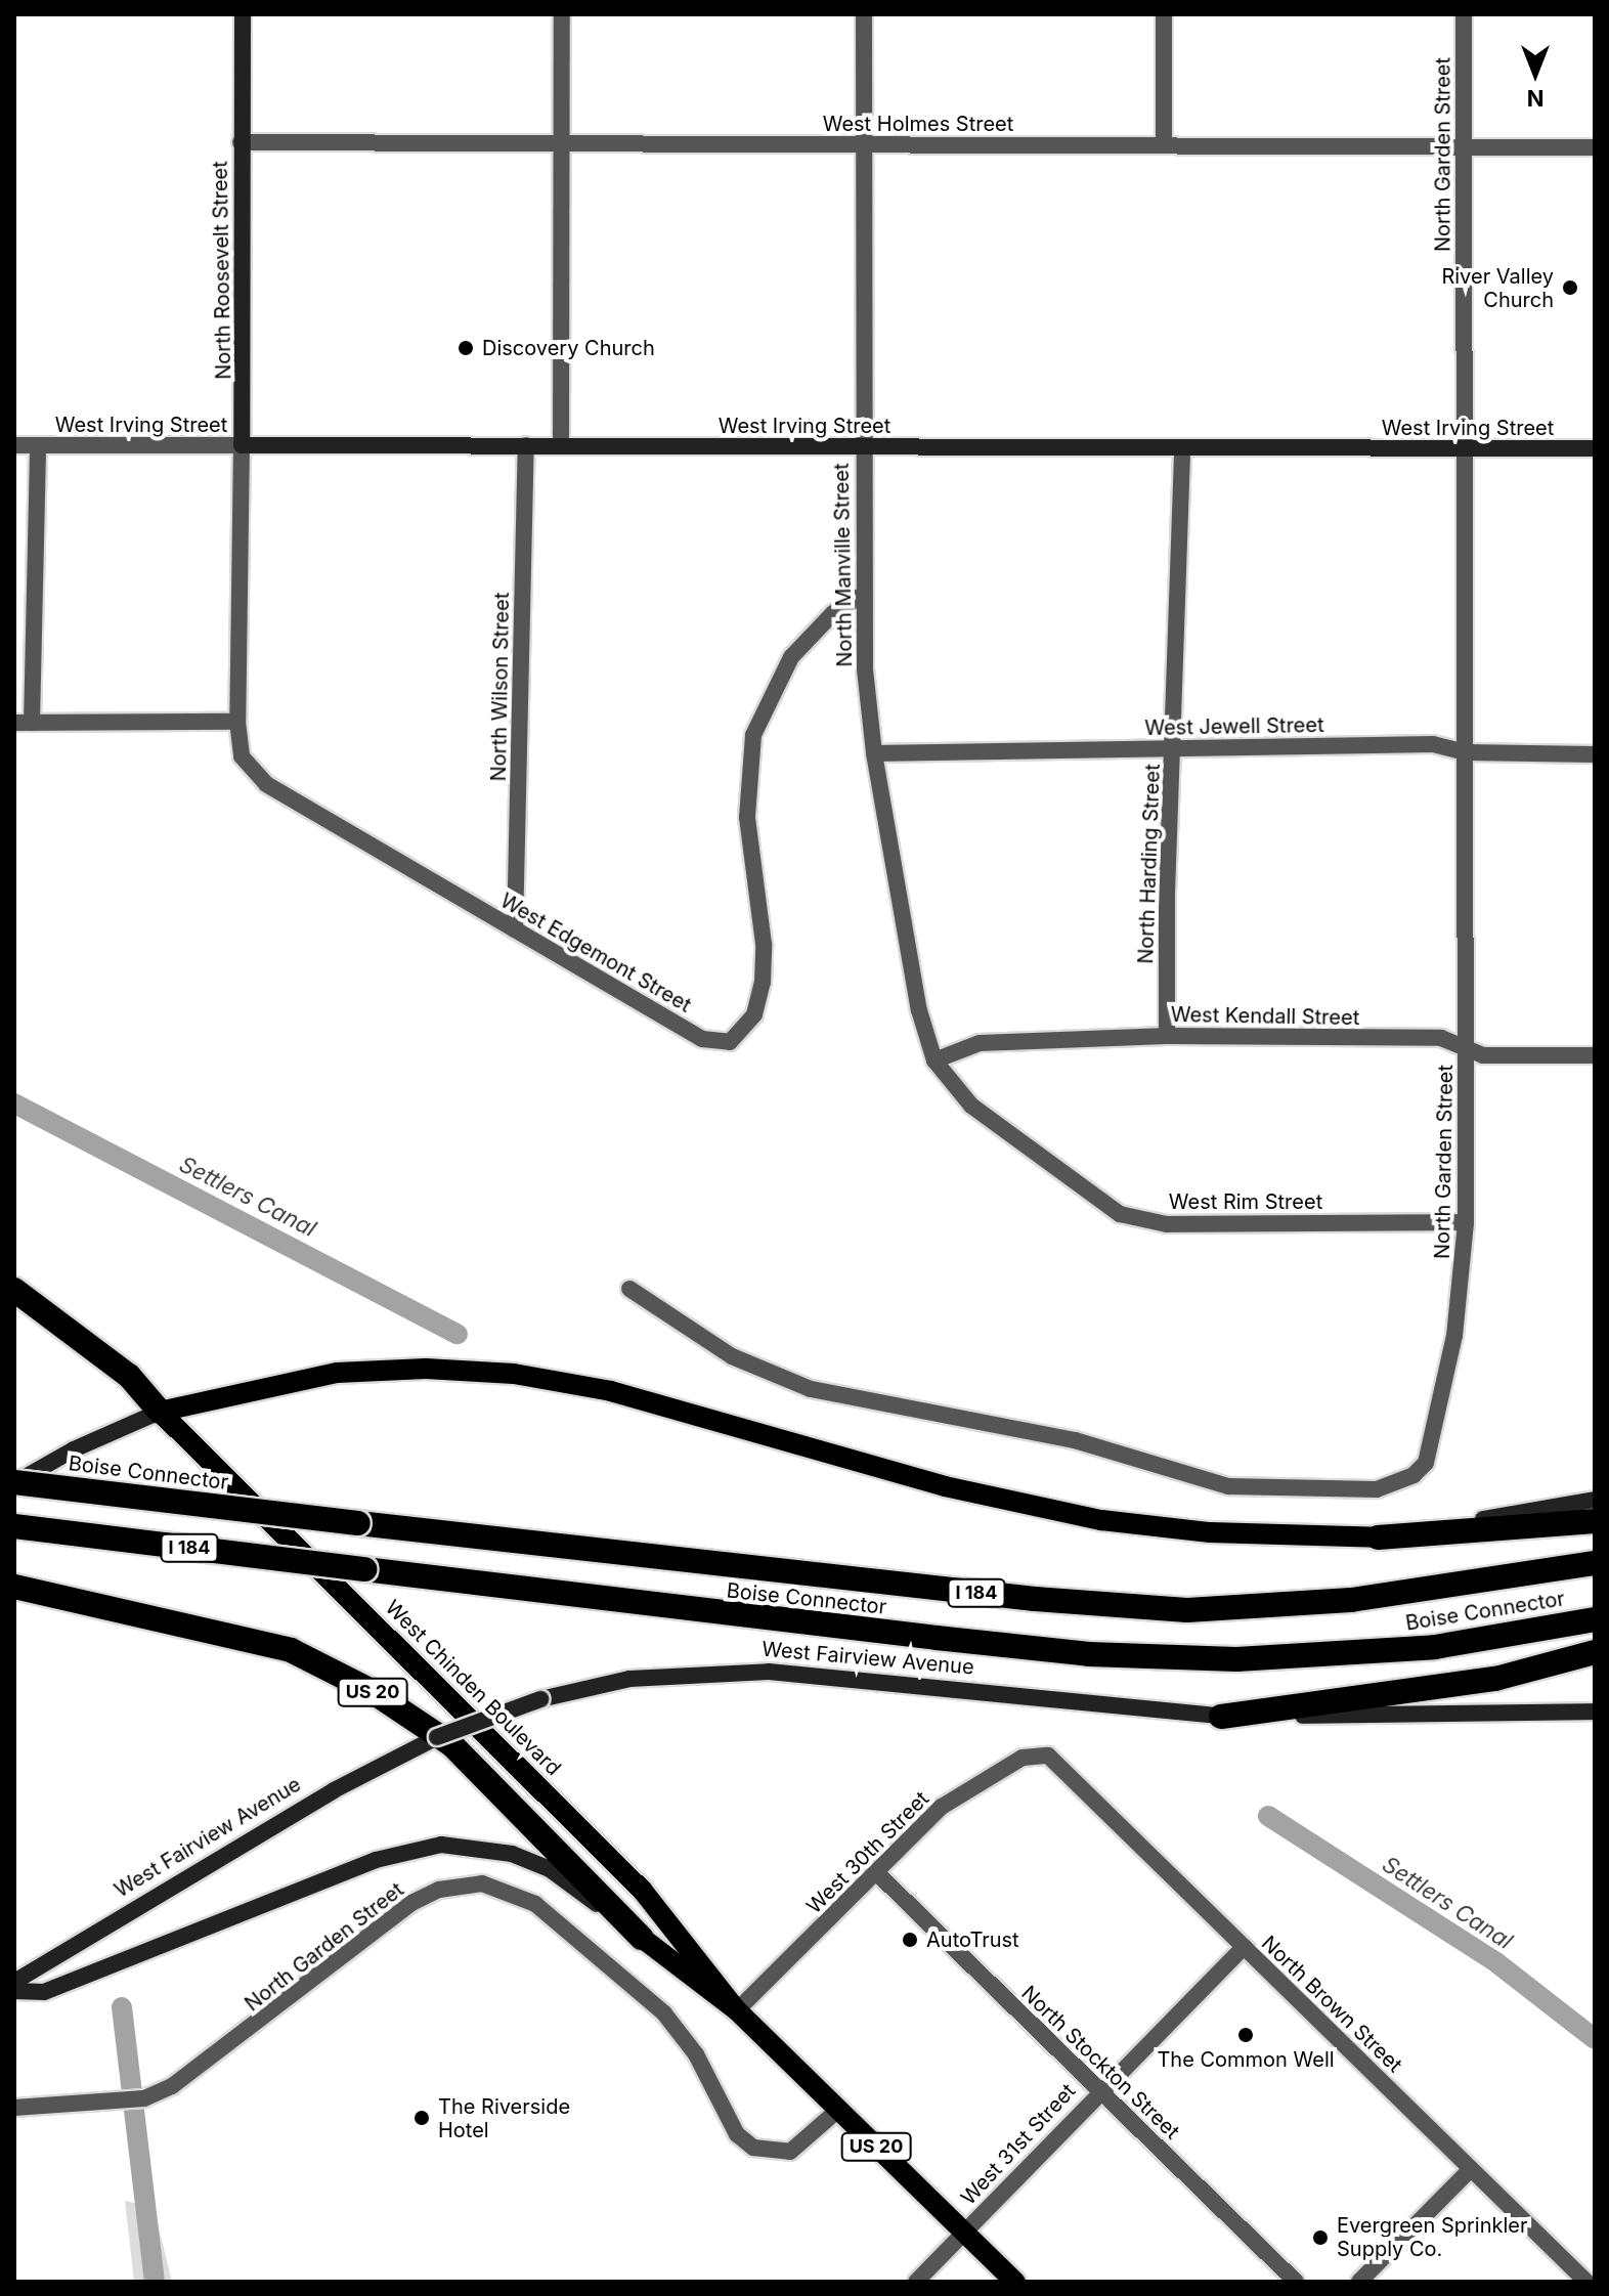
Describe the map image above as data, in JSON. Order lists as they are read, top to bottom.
{
  "streets": {
    "highway": ["Boise Connector", "I 184", "US 20"],
    "main road": [
      "North Roosevelt Street",
      "West Irving Street",
      "West Fairview Avenue",
      "West Chinden Boulevard"
    ],
    "street": [
      "West Holmes Street",
      "North Garden Street",
      "North Manville Street",
      "North Wilson Street",
      "West Jewell Street",
      "North Harding Street",
      "West Edgemont Street",
      "West Kendall Street",
      "West Rim Street",
      "West 30th Street",
      "North Brown Street",
      "North Stockton Street",
      "West 31st Street"
    ]
  },
  "crossings": [
    ["West Holmes Street", "North Garden Street"],
    ["West Holmes Street", "North Roosevelt Street"],
    ["West Holmes Street", "North Manville Street"],
    ["North Garden Street", "West Irving Street"],
    ["North Garden Street", "West Jewell Street"],
    ["North Garden Street", "West Kendall Street"],
    ["North Garden Street", "West Rim Street"],
    ["North Garden Street", "West Chinden Boulevard"],
    ["North Roosevelt Street", "West Irving Street"],
    ["North Roosevelt Street", "West Edgemont Street"],
    ["West Irving Street", "North Manville Street"],
    ["West Irving Street", "North Wilson Street"],
    ["West Irving Street", "North Harding Street"],
    ["North Manville Street", "West Jewell Street"],
    ["North Manville Street", "West Edgemont Street"],
    ["North Manville Street", "West Kendall Street"],
    ["North Manville Street", "West Rim Street"],
    ["North Wilson Street", "West Edgemont Street"],
    ["West Jewell Street", "North Harding Street"],
    ["North Harding Street", "West Kendall Street"],
    ["West Kendall Street", "West Rim Street"],
    ["West Chinden Boulevard", "US 20"],
    ["West Chinden Boulevard", "West 30th Street"],
    ["West Chinden Boulevard", "West 31st Street"],
    ["West 30th Street", "North Brown Street"],
    ["West 30th Street", "North Stockton Street"],
    ["North Brown Street", "West 31st Street"],
    ["North Stockton Street", "West 31st Street"]
  ],
  "water": ["Settlers Canal"],
  "places": [
    "River Valley Church",
    "Discovery Church",
    "AutoTrust",
    "The Common Well",
    "The Riverside Hotel",
    "Evergreen Sprinkler Supply Co."
  ],
  "north": "bottom"
}
